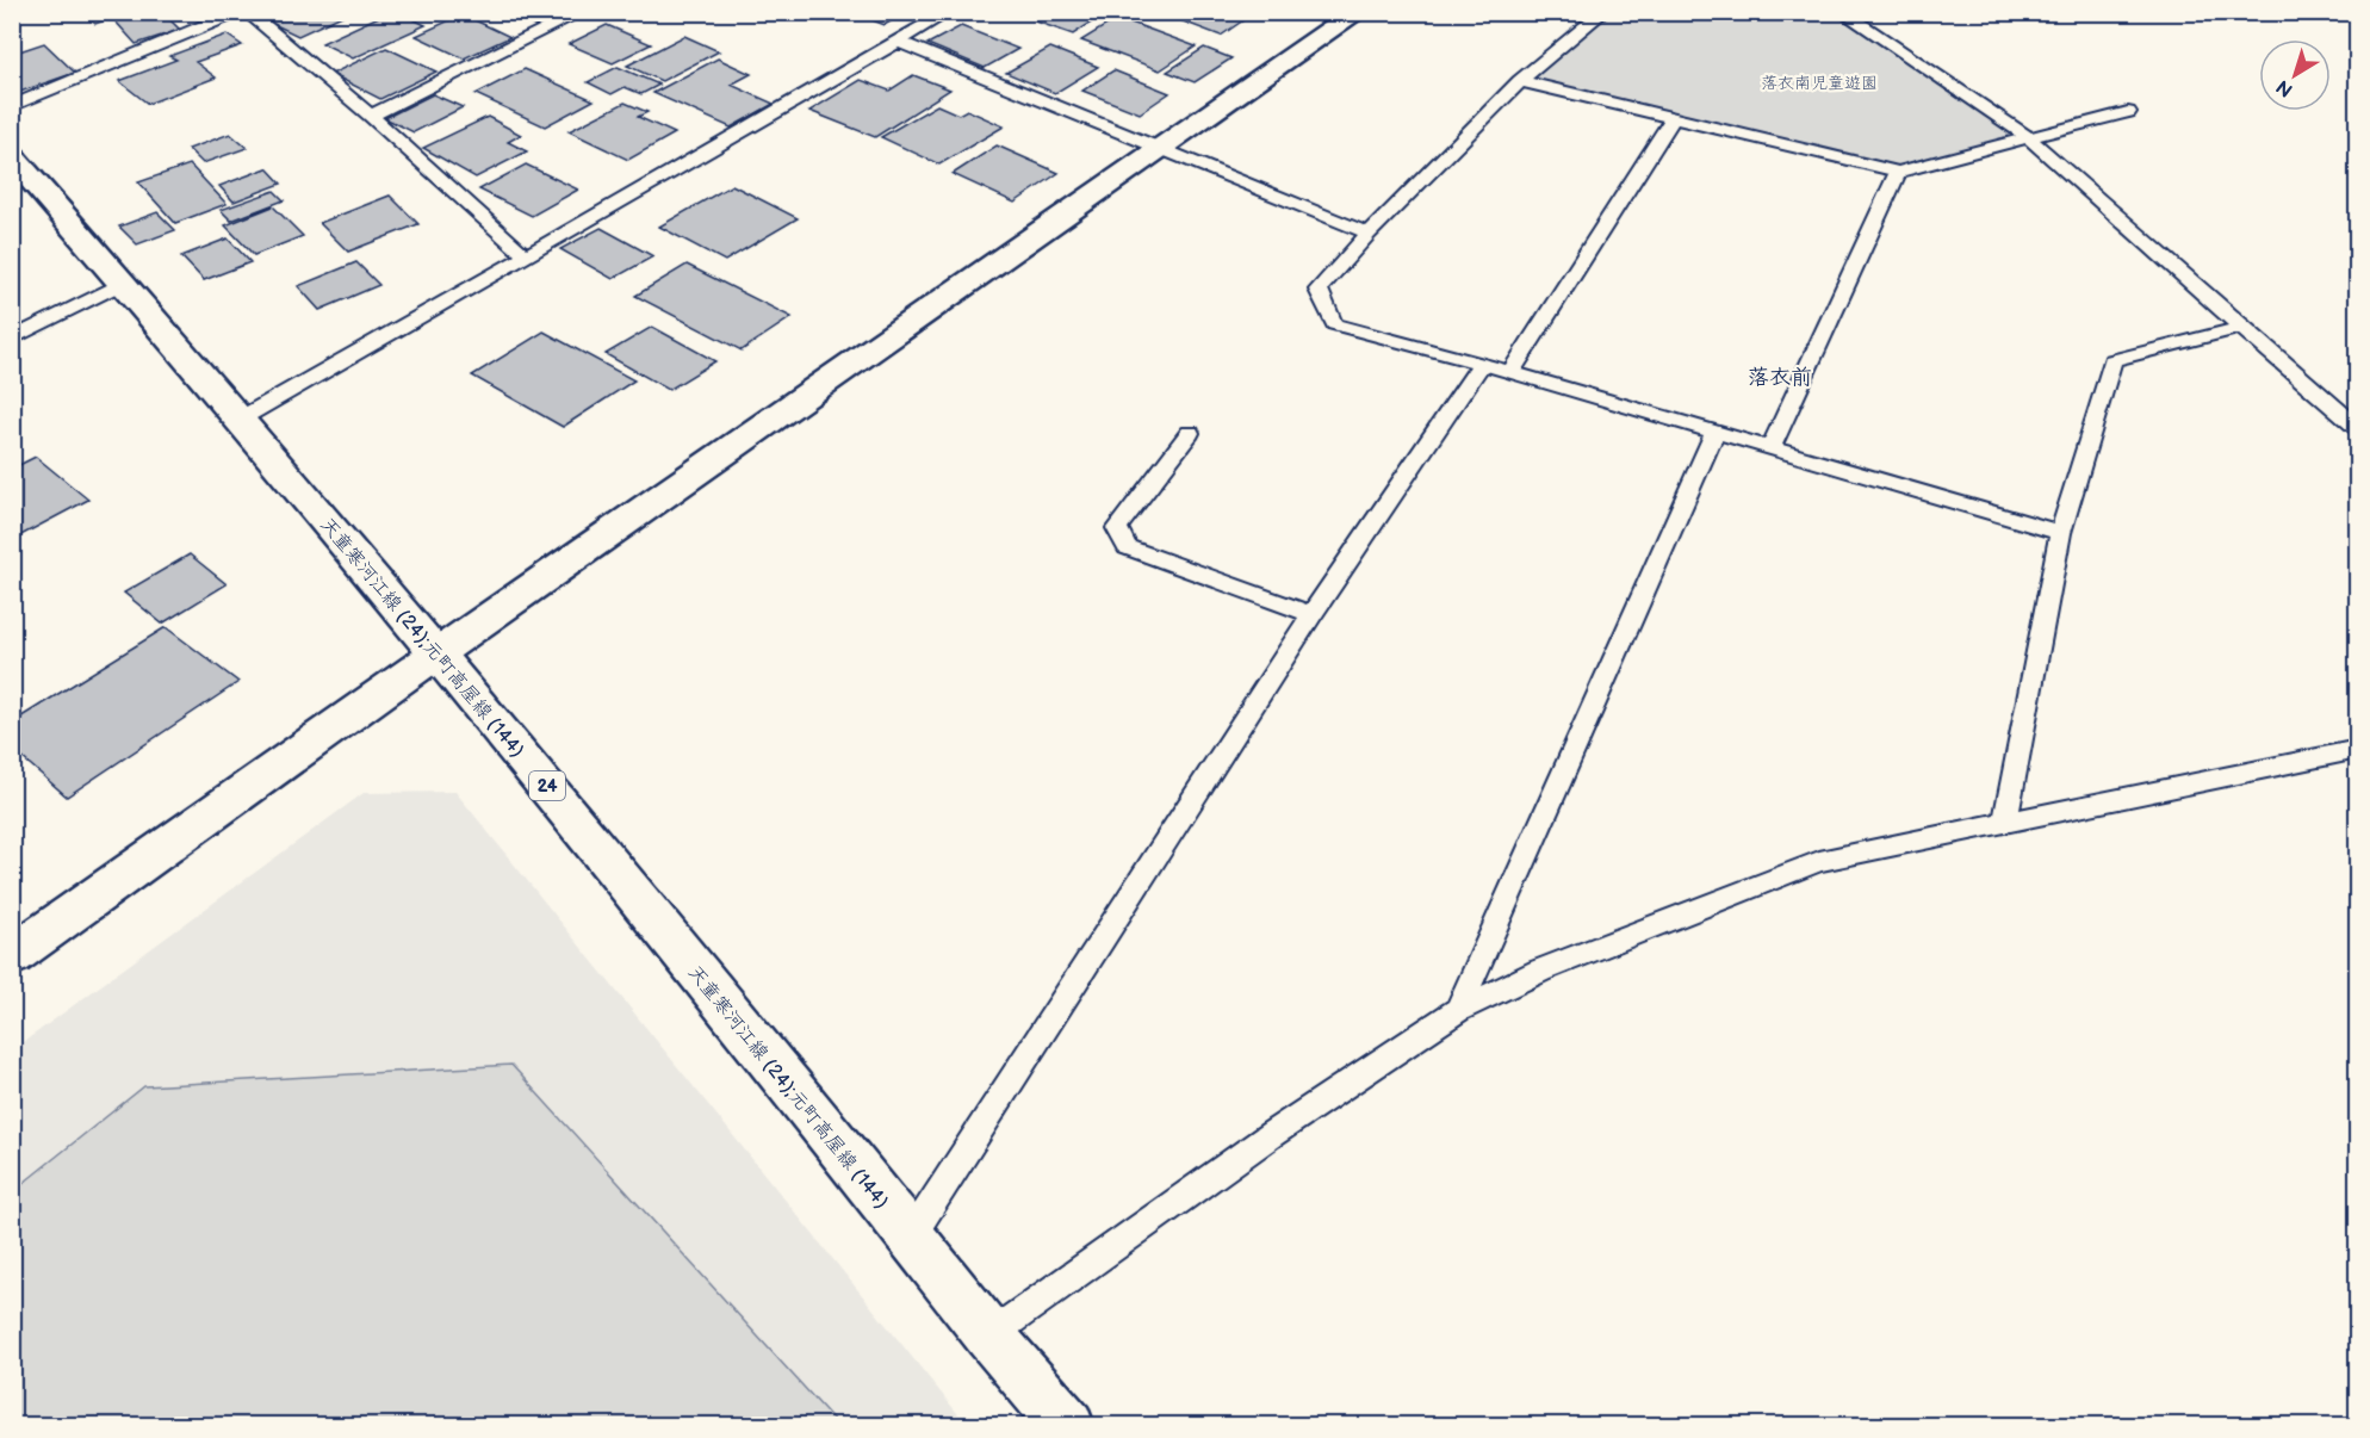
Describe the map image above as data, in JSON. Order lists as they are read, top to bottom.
{
  "streets": {
    "main road": ["天童寒河江線 (24);元町高屋線 (144)", "24"]
  },
  "districts": ["落衣前"],
  "parks": ["落衣南児童遊園"],
  "north": "bottom left"
}
